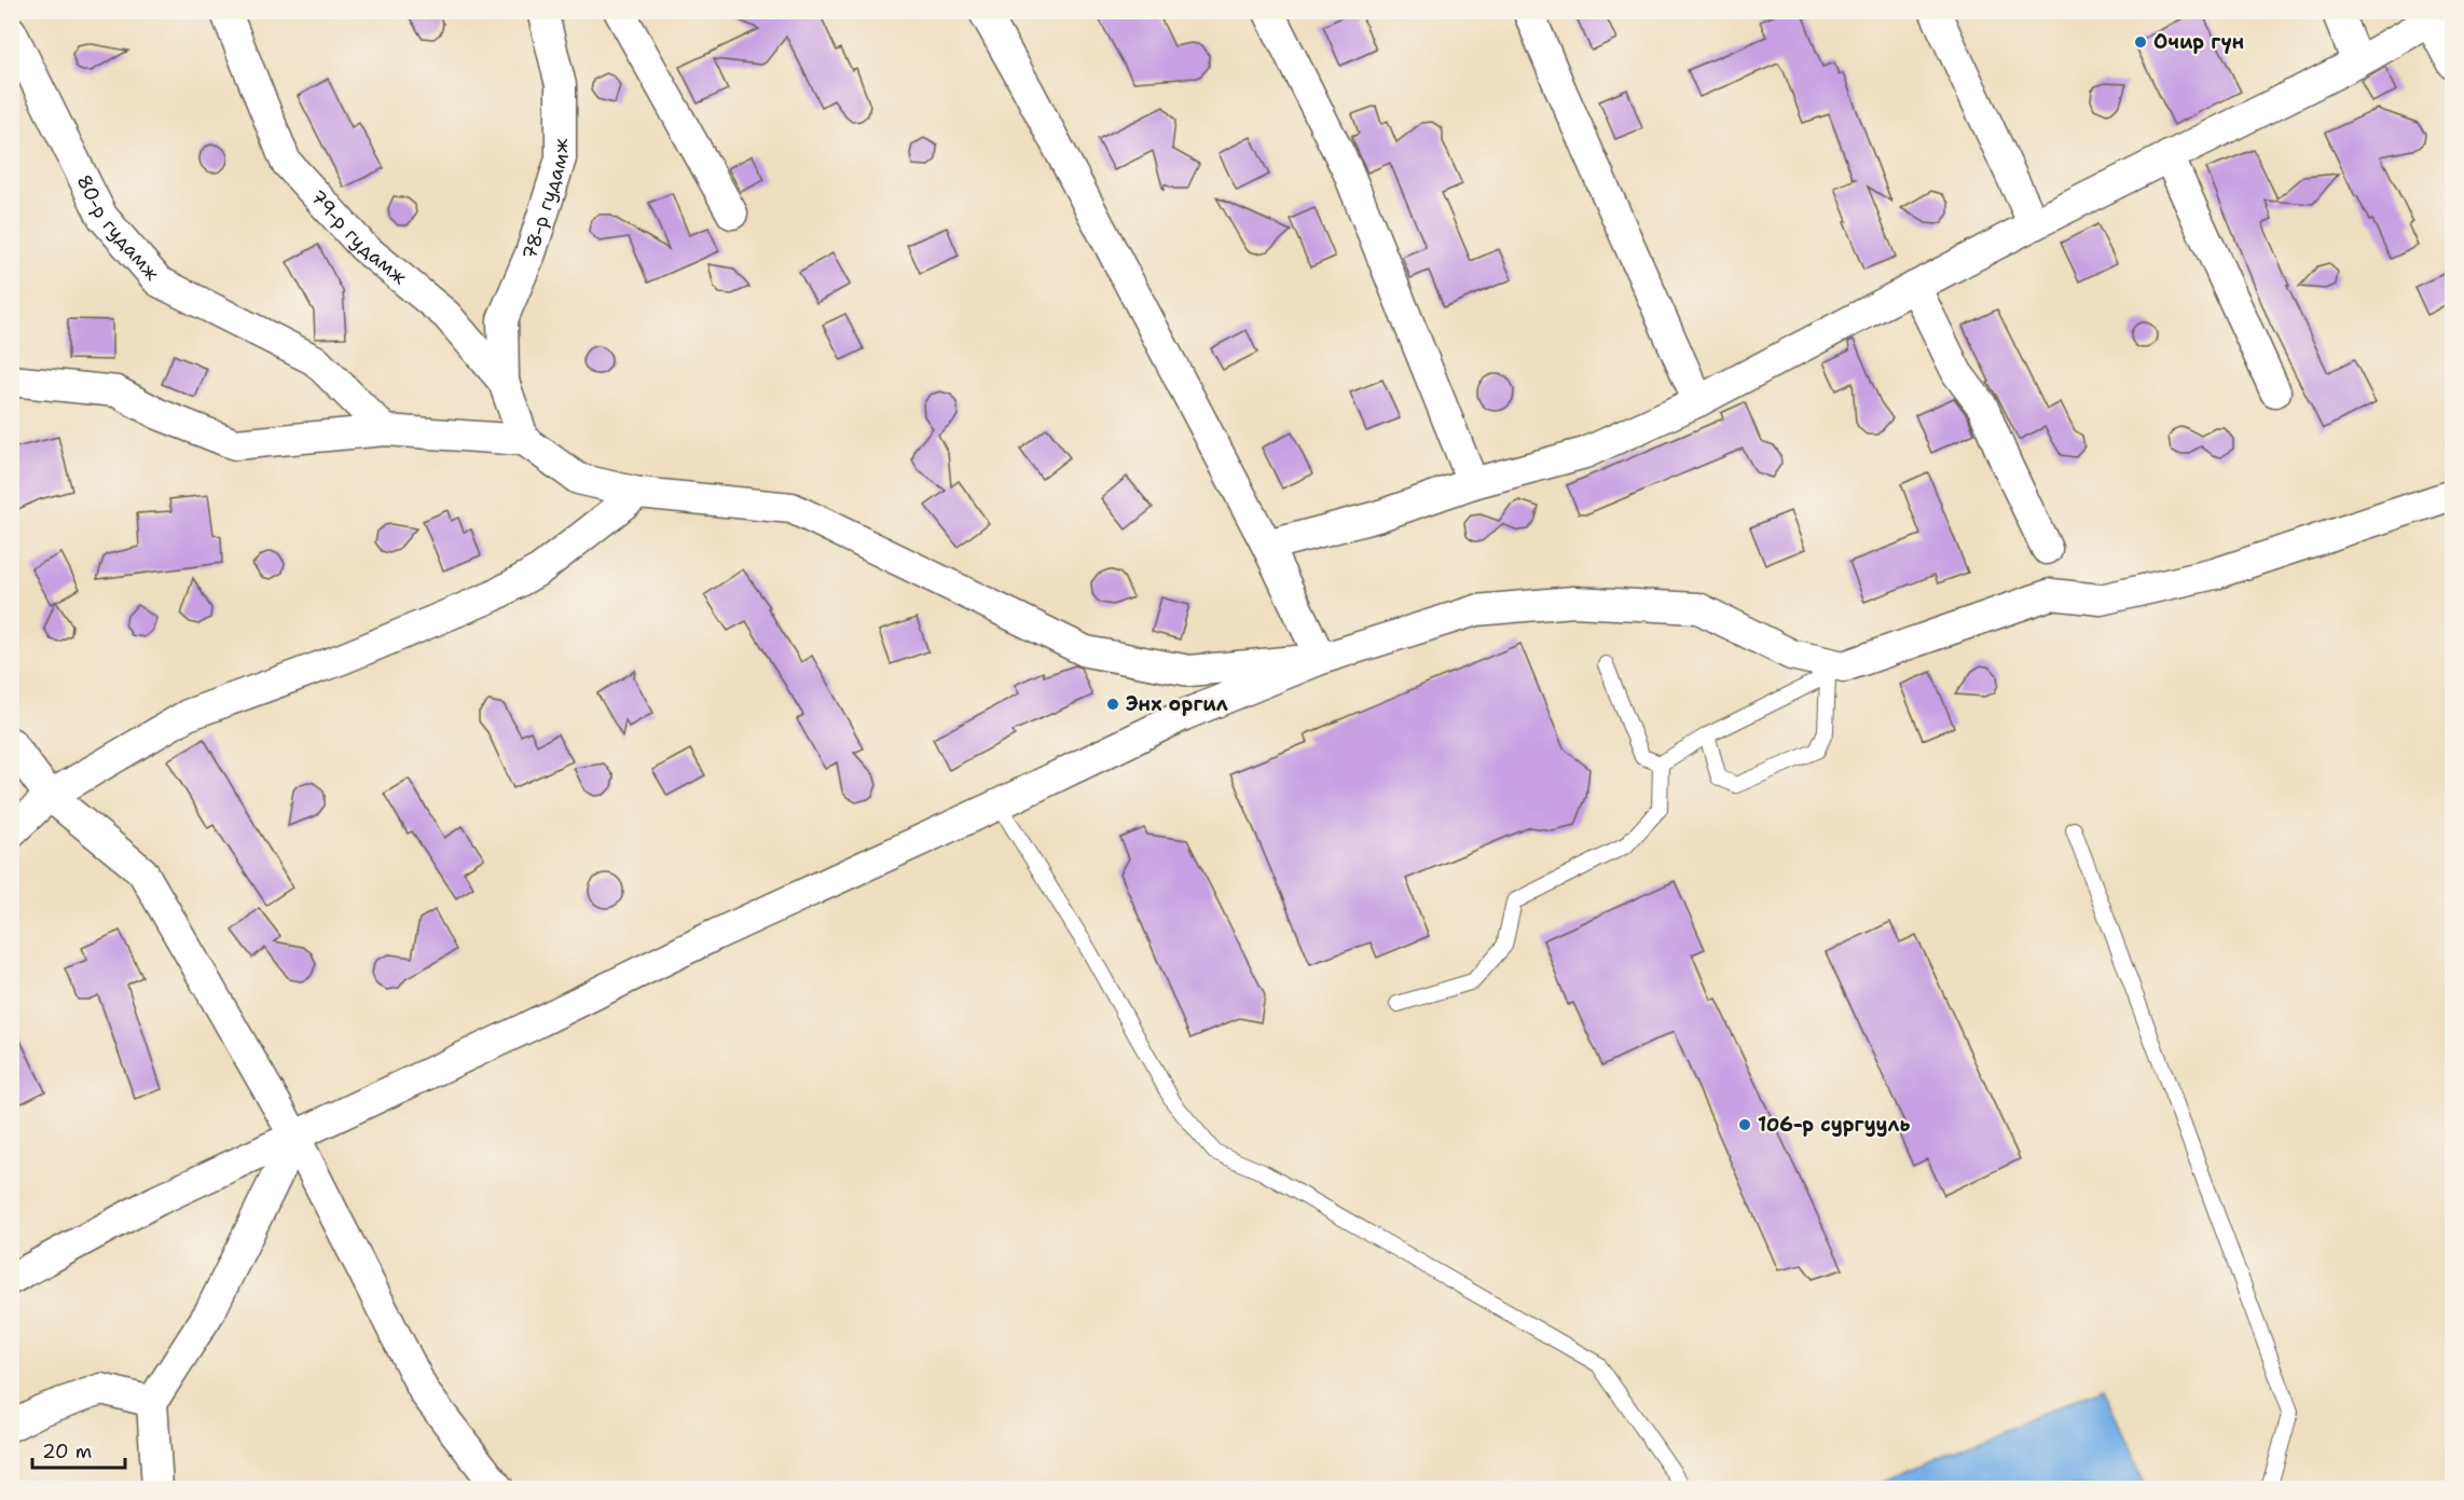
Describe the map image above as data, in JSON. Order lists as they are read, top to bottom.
{
  "streets": {
    "street": ["78-р гудамж", "80-р гудамж", "79-р гудамж"]
  },
  "crossings": [
    ["78-р гудамж", "79-р гудамж"]
  ],
  "places": ["Очир гүн", "Энх оргил", "106-р сургууль"],
  "scale_bar": "20 m"
}
